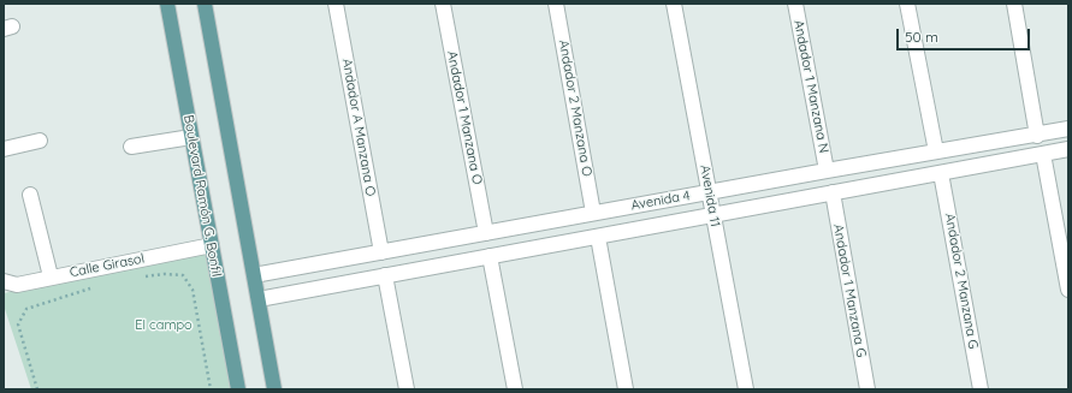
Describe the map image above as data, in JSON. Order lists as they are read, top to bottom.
{
  "streets": {
    "main road": ["Boulevard Ramón G. Bonfil"],
    "street": [
      "Andador 1 Manzana N",
      "Andador 2 Manzana O",
      "Andador 1 Manzana O",
      "Andador A Manzana O",
      "Avenida 11",
      "Avenida 4",
      "Calle Girasol",
      "Andador 2 Manzana G",
      "Andador 1 Manzana G"
    ]
  },
  "crossings": [
    ["Andador 1 Manzana N", "Avenida 4"],
    ["Andador 2 Manzana O", "Avenida 4"],
    ["Andador 1 Manzana O", "Avenida 4"],
    ["Andador A Manzana O", "Avenida 4"],
    ["Boulevard Ramón G. Bonfil", "Calle Girasol"],
    ["Avenida 11", "Avenida 4"],
    ["Avenida 4", "Andador 2 Manzana G"],
    ["Avenida 4", "Andador 1 Manzana G"]
  ],
  "parks": ["El campo"],
  "scale_bar": "50 m"
}
